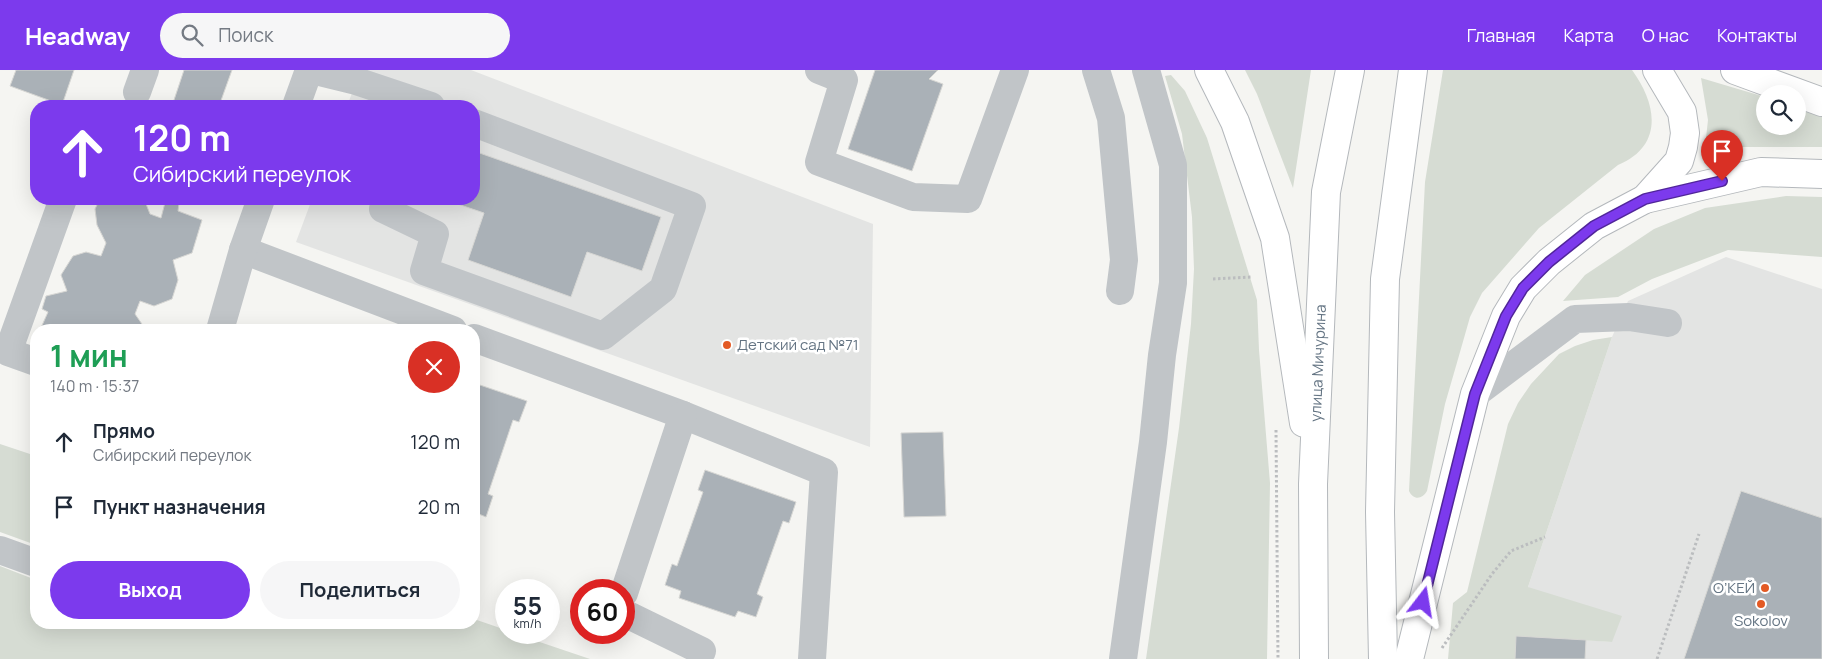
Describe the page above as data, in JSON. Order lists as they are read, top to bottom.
{
  "streets": {
    "main road": ["улица Мичурина"]
  },
  "places": ["Детский сад №71", "О’КЕЙ", "Sokolov"],
  "page": {
    "header": "Headway",
    "search": "Поиск",
    "nav": [
      "Главная",
      "Карта",
      "О нас",
      "Контакты"
    ],
    "turn": ["120 m", "Сибирский переулок"],
    "heading": ["1 мин", "140 m · 15:37"],
    "list": [
      {
        "name": "Прямо",
        "note": "Сибирский переулок",
        "value": "120 m"
      },
      {
        "name": "Пункт назначения",
        "value": "20 m"
      }
    ],
    "buttons": ["Выход", "Поделиться"],
    "speed": "55 km/h",
    "limit": "60"
  }
}
